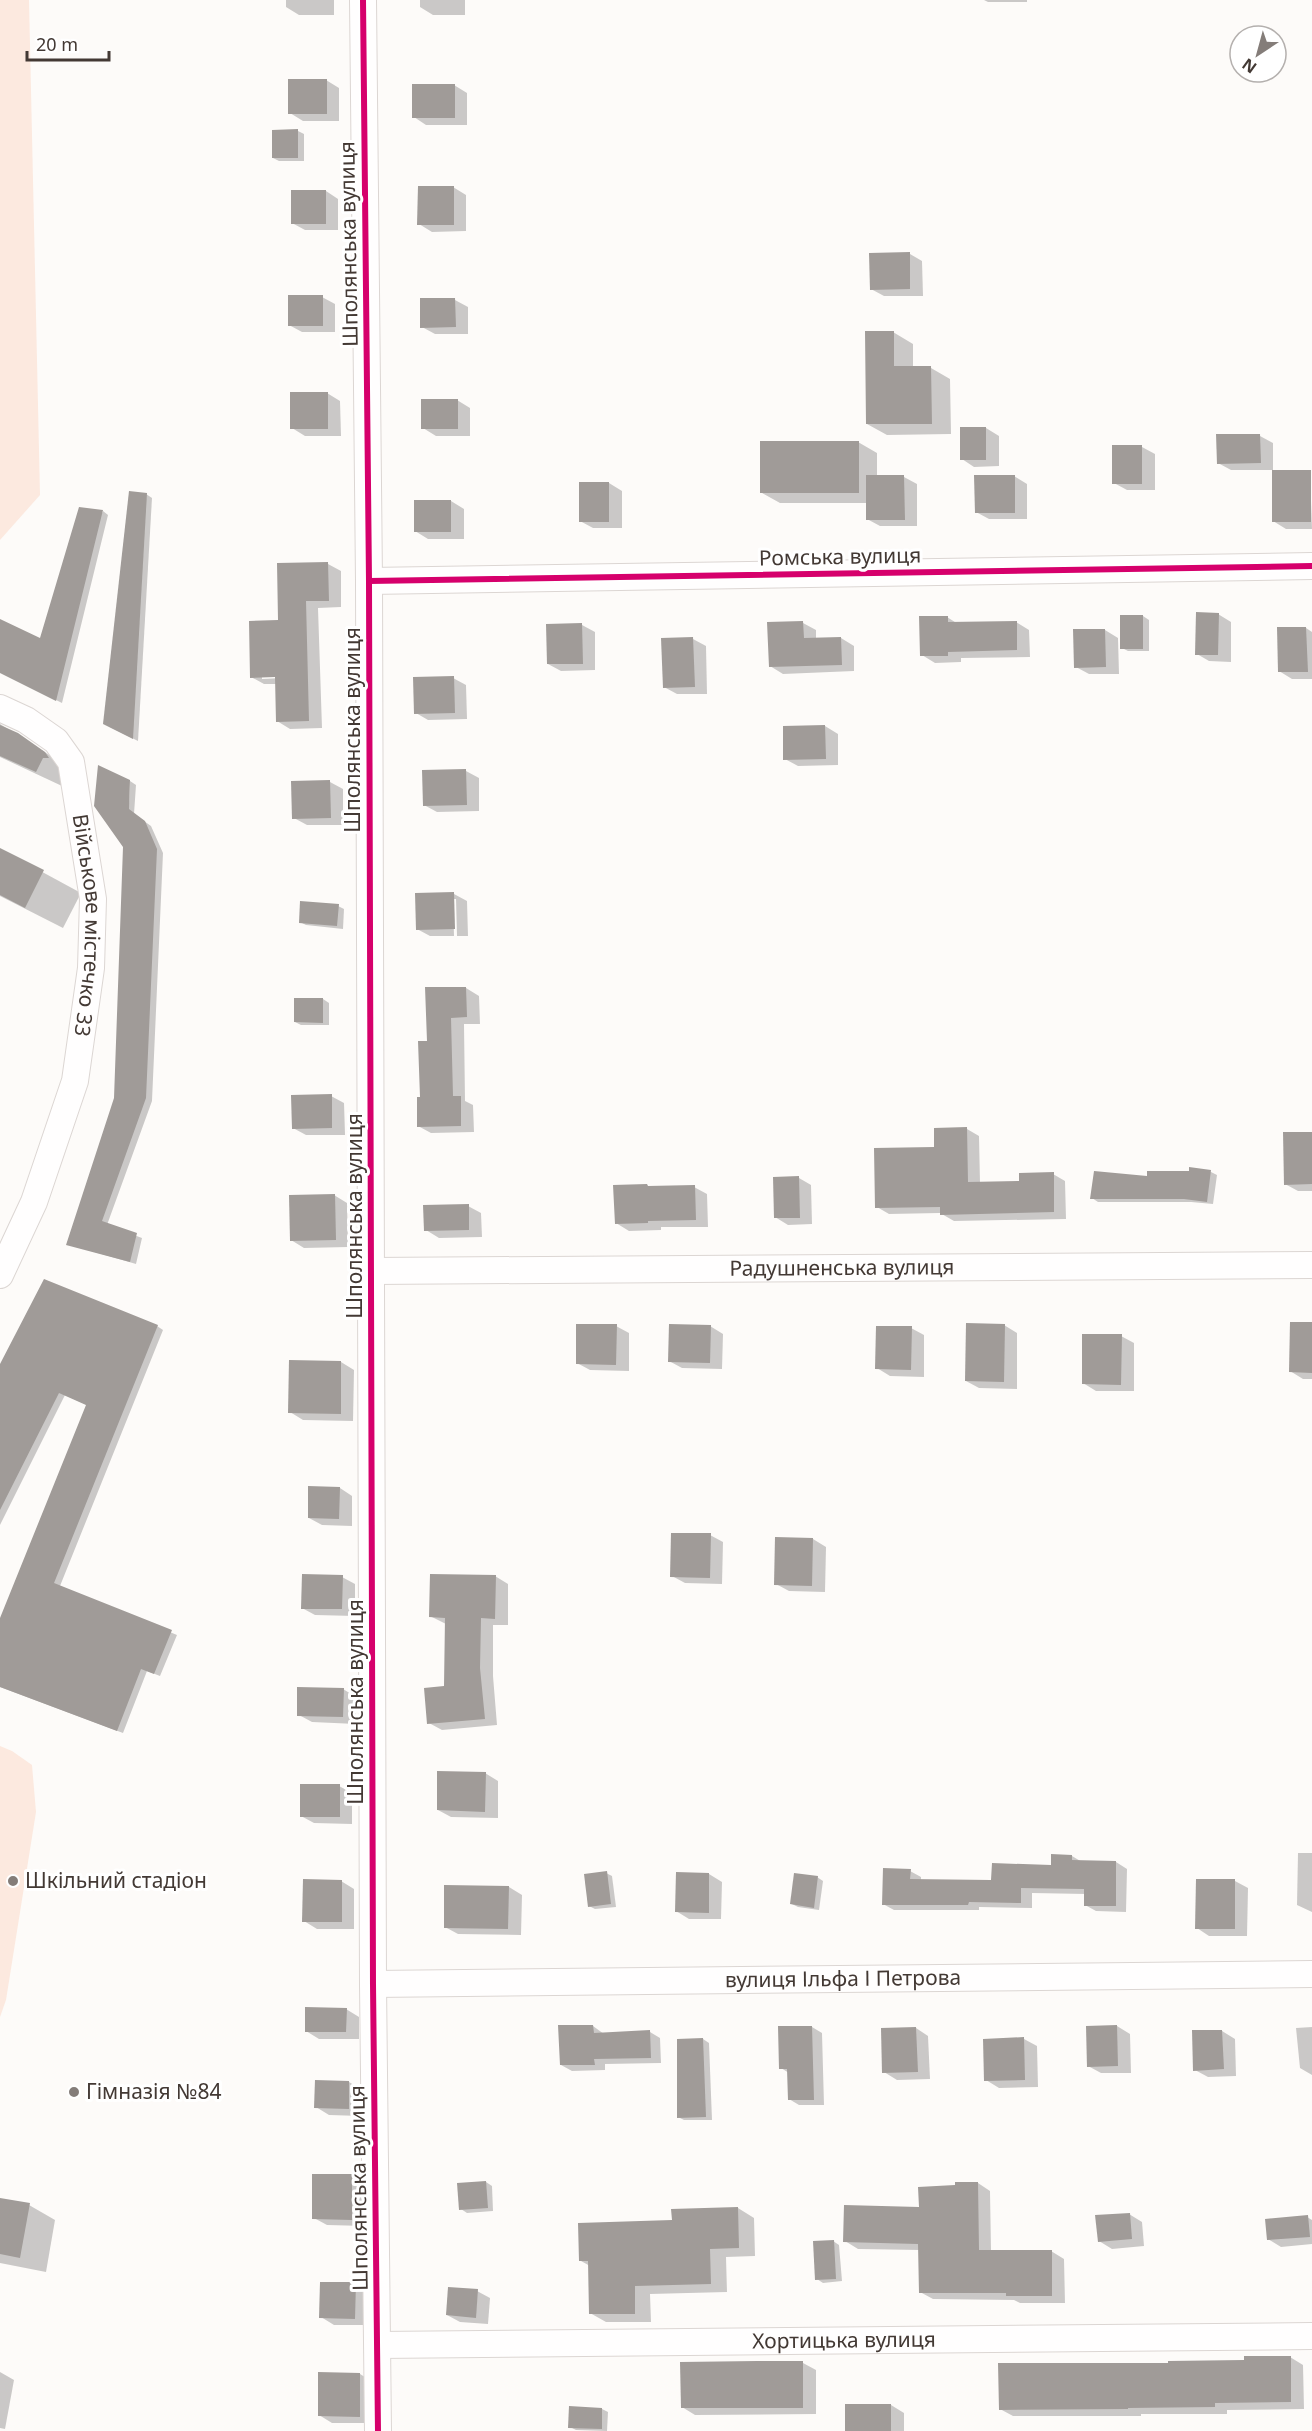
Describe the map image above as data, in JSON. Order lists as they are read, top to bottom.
{
  "streets": {
    "street": [
      "Шполянська вулиця",
      "Ромська вулиця",
      "Військове містечко 33",
      "Радушненська вулиця",
      "вулиця Ільфа І Петрова",
      "Хортицька вулиця"
    ]
  },
  "crossings": [
    ["Шполянська вулиця", "Ромська вулиця"],
    ["Шполянська вулиця", "Радушненська вулиця"],
    ["Шполянська вулиця", "вулиця Ільфа І Петрова"],
    ["Шполянська вулиця", "Хортицька вулиця"]
  ],
  "places": ["Шкільний стадіон", "Гімназія №84"],
  "scale_bar": "20 m",
  "north": "bottom left"
}
